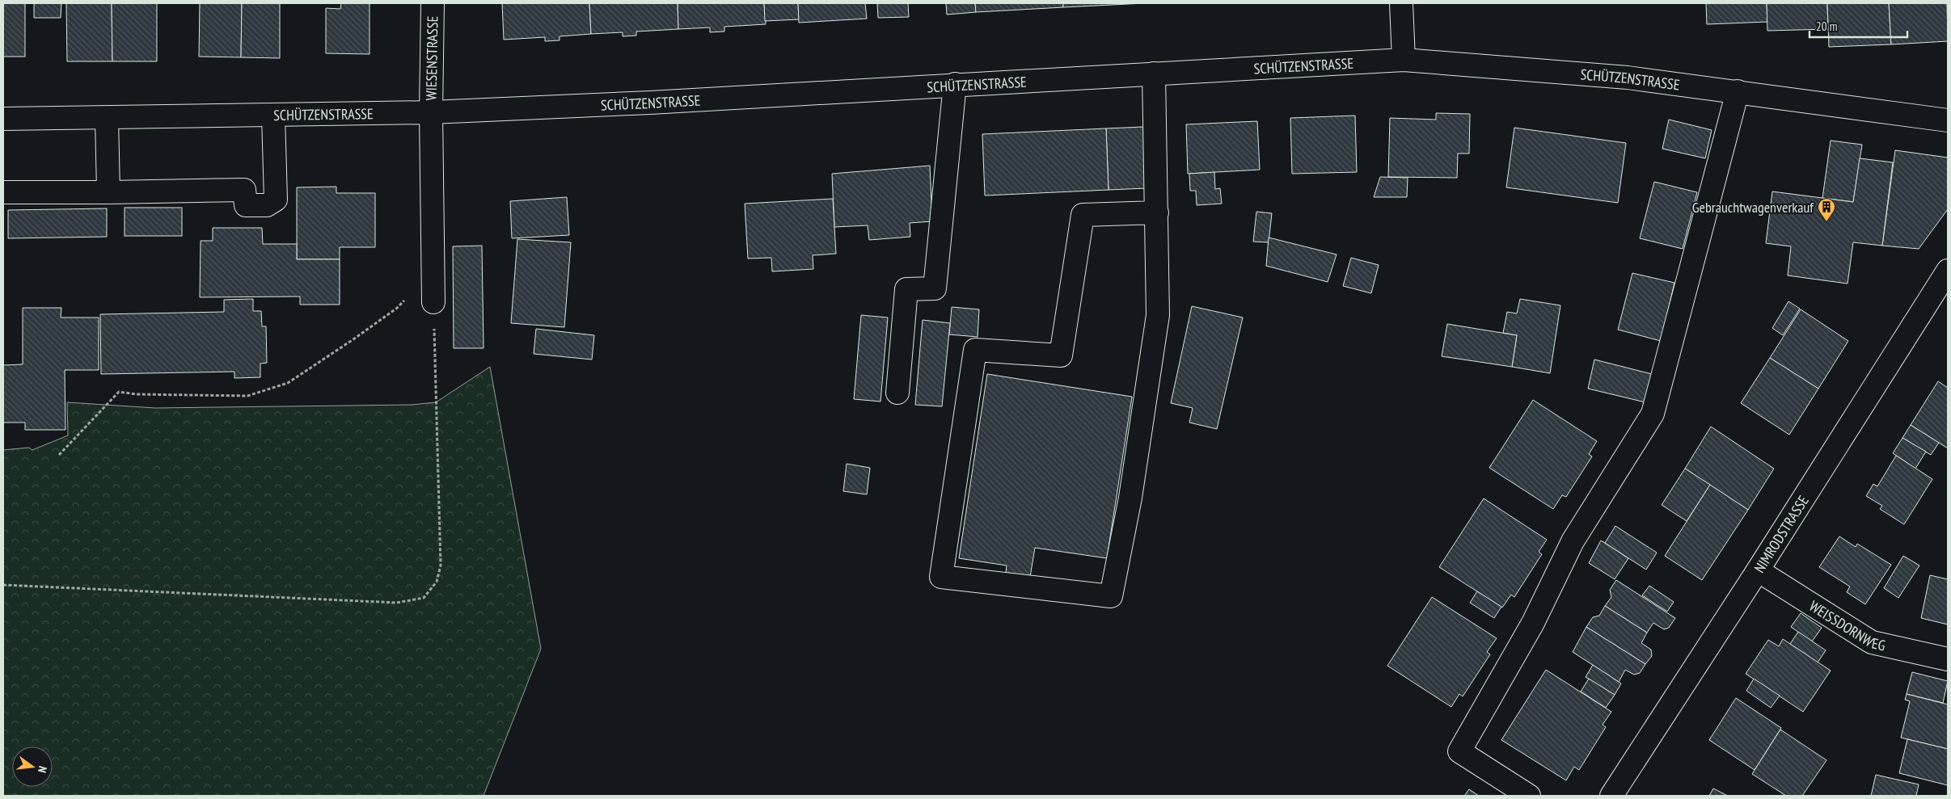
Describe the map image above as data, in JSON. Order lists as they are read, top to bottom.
{
  "streets": {
    "main road": [
      "WIESENSTRASSE",
      "SCHÜTZENSTRASSE",
      "NIMRODSTRASSE",
      "WEISSDORNWEG"
    ]
  },
  "crossings": [
    ["WIESENSTRASSE", "SCHÜTZENSTRASSE"],
    ["NIMRODSTRASSE", "WEISSDORNWEG"]
  ],
  "places": {
    "building": ["Gebrauchtwagenverkauf"]
  },
  "scale_bar": "20 m",
  "north": "right"
}
